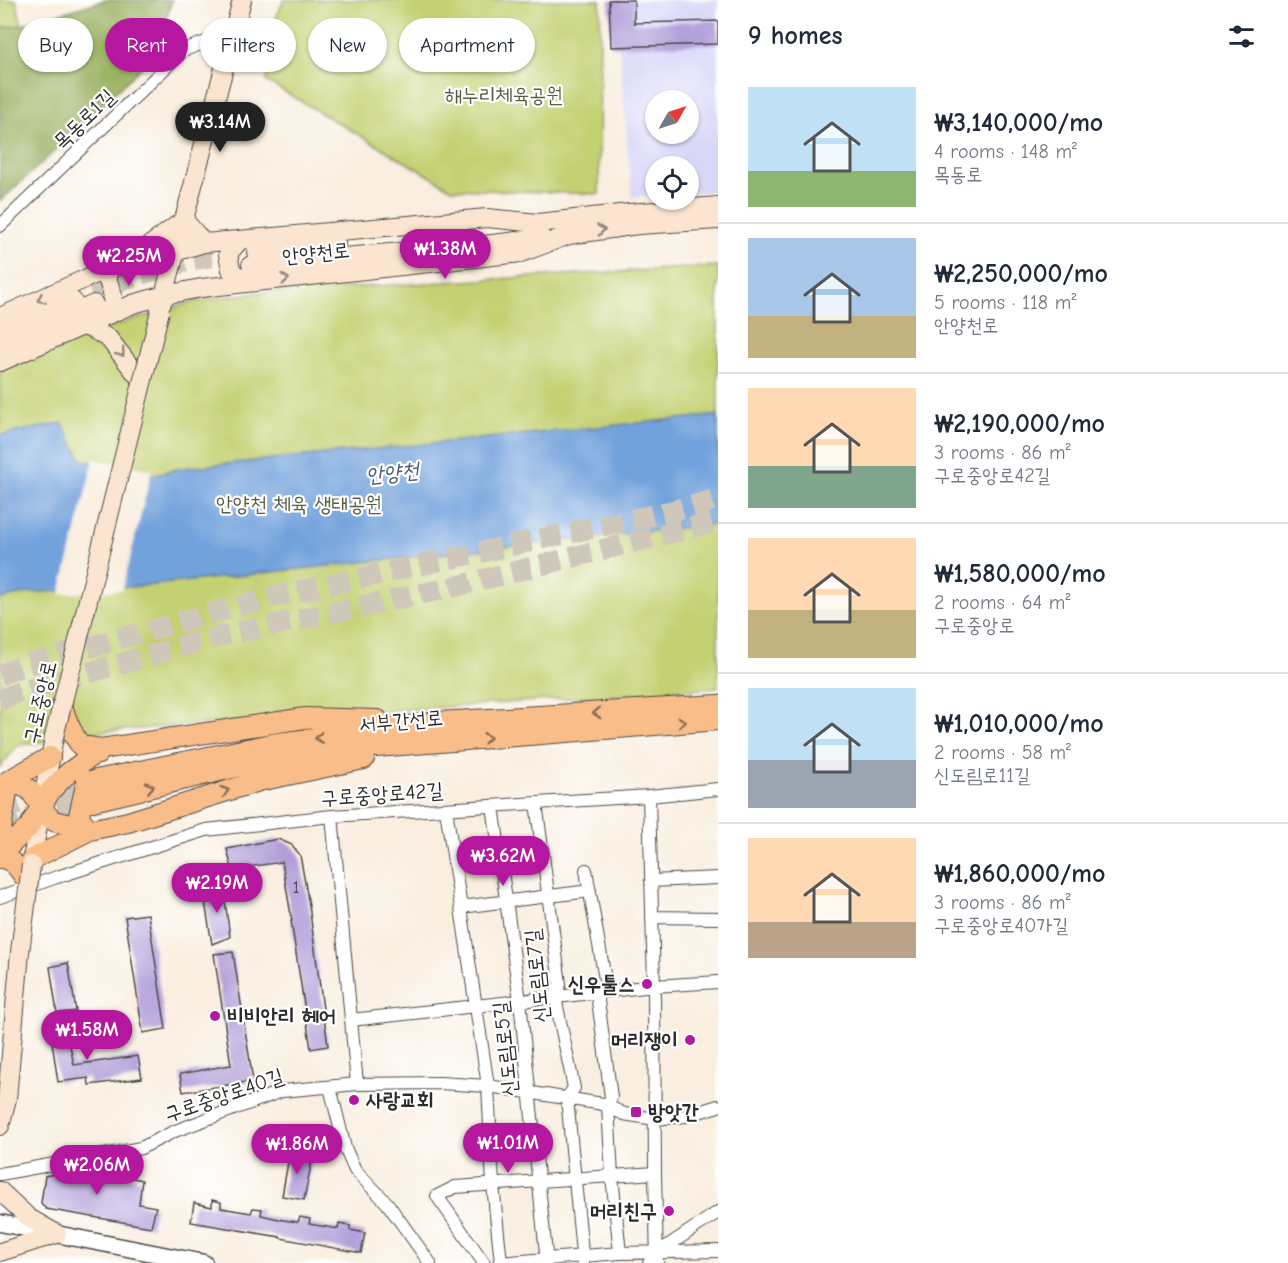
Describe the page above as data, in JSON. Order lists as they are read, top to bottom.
{
  "streets": {
    "main road": ["안양천로", "구로중앙로", "서부간선로"],
    "street": [
      "목동로1길",
      "구로중앙로42길",
      "신도림로7길",
      "신도림로5길",
      "구로중앙로40길"
    ]
  },
  "crossings": [
    ["안양천로", "구로중앙로"],
    ["구로중앙로42길", "신도림로7길"],
    ["구로중앙로42길", "신도림로5길"],
    ["신도림로7길", "구로중앙로40길"],
    ["신도림로5길", "구로중앙로40길"]
  ],
  "water": ["안양천"],
  "parks": ["해누리체육공원", "안양천 체육 생태공원"],
  "places": {
    "other": [
      "신우툴스",
      "비비안리 헤어",
      "머리쟁이",
      "사랑교회",
      "머리친구"
    ],
    "transit": ["방앗간"]
  },
  "house_numbers": ["1"],
  "north": "top right",
  "page": {
    "heading": "9 homes",
    "chip": [
      "Buy",
      "Rent",
      "Filters",
      "New",
      "Apartment"
    ],
    "list": [
      {
        "name": "₩3,140,000/mo",
        "note": "4 rooms · 148 m² · 목동로"
      },
      {
        "name": "₩2,250,000/mo",
        "note": "5 rooms · 118 m² · 안양천로"
      },
      {
        "name": "₩2,190,000/mo",
        "note": "3 rooms · 86 m² · 구로중앙로42길"
      },
      {
        "name": "₩1,580,000/mo",
        "note": "2 rooms · 64 m² · 구로중앙로"
      },
      {
        "name": "₩1,010,000/mo",
        "note": "2 rooms · 58 m² · 신도림로11길"
      },
      {
        "name": "₩1,860,000/mo",
        "note": "3 rooms · 86 m² · 구로중앙로40가길"
      }
    ],
    "price": [
      "₩3.14M",
      "₩1.38M",
      "₩2.25M",
      "₩3.62M",
      "₩2.19M",
      "₩1.58M",
      "₩1.01M",
      "₩1.86M",
      "₩2.06M"
    ]
  }
}
